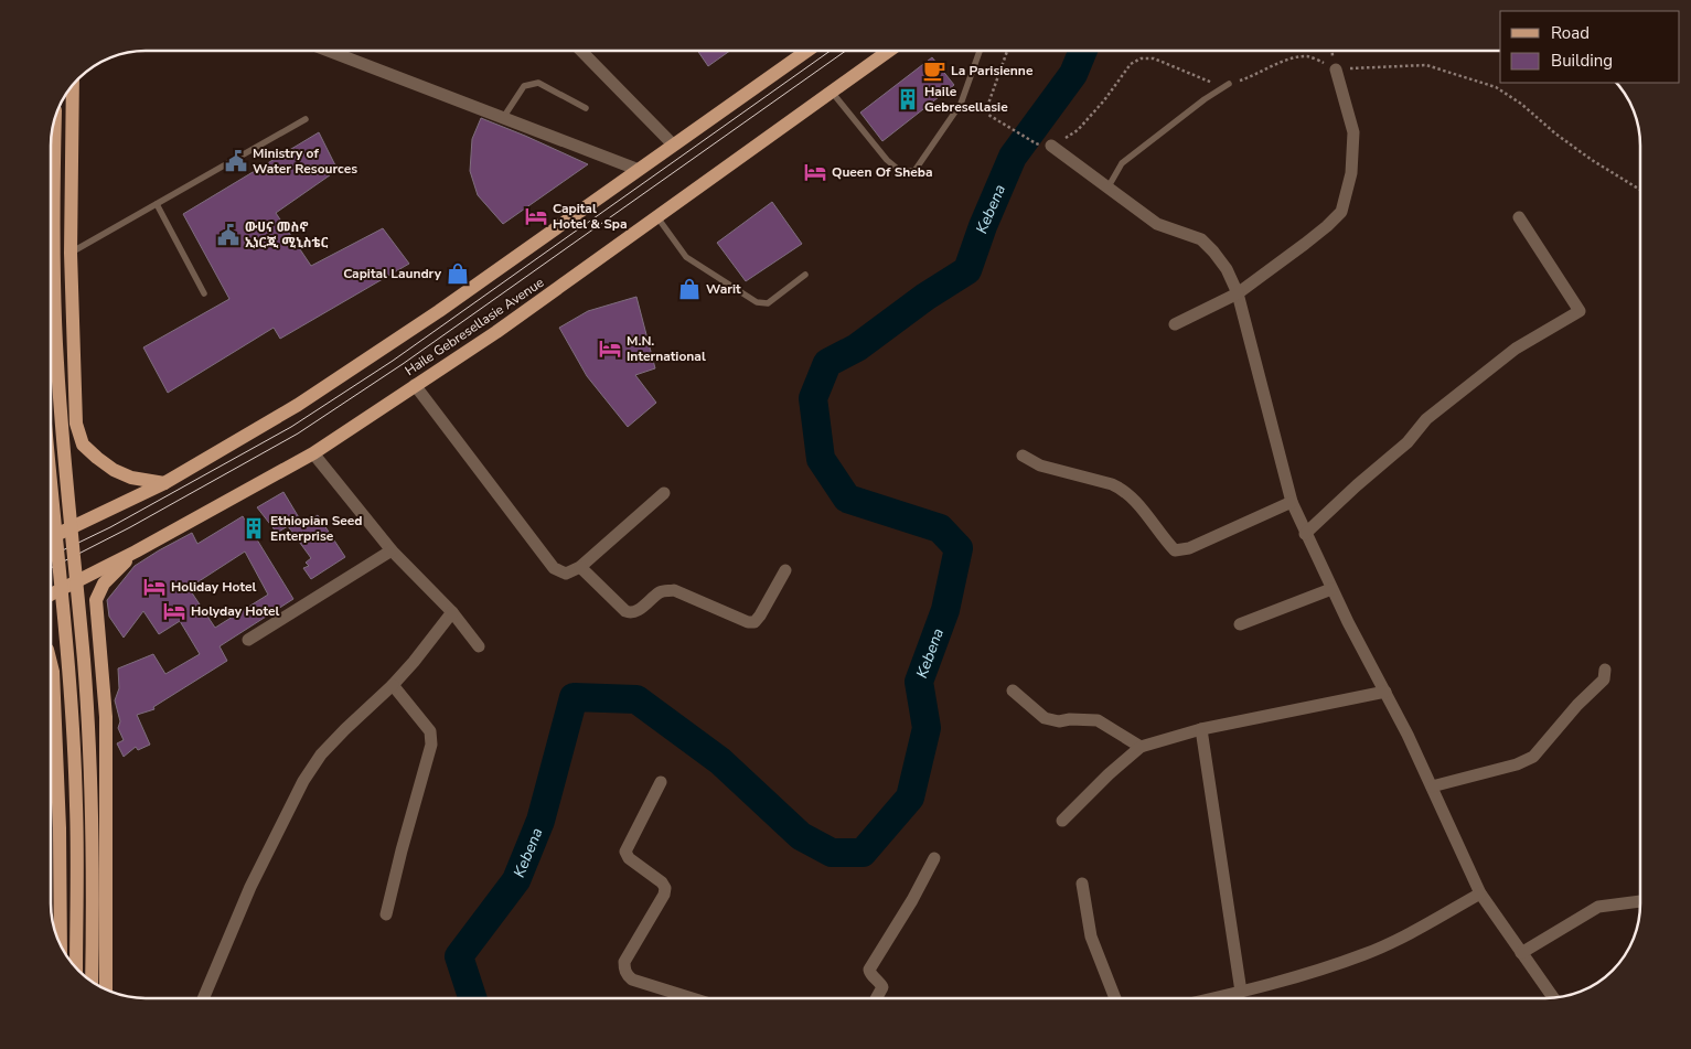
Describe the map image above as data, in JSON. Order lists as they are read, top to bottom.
{
  "streets": {
    "main road": ["Haile Gebresellasie Avenue"]
  },
  "water": ["Kebena"],
  "places": {
    "cafe": ["La Parisienne"],
    "building": ["Haile Gebresellasie", "Ethiopian Seed Enterprise"],
    "public building": ["Ministry of Water Resources", "ውሀና መስኖ ኢነርጂ ሚኒስቴር"],
    "hotel": [
      "Queen Of Sheba",
      "Capital Hotel & Spa",
      "M.N. International",
      "Holiday Hotel",
      "Holyday Hotel"
    ],
    "shop": ["Capital Laundry", "Warit"]
  },
  "legend": ["Road", "Building"]
}
